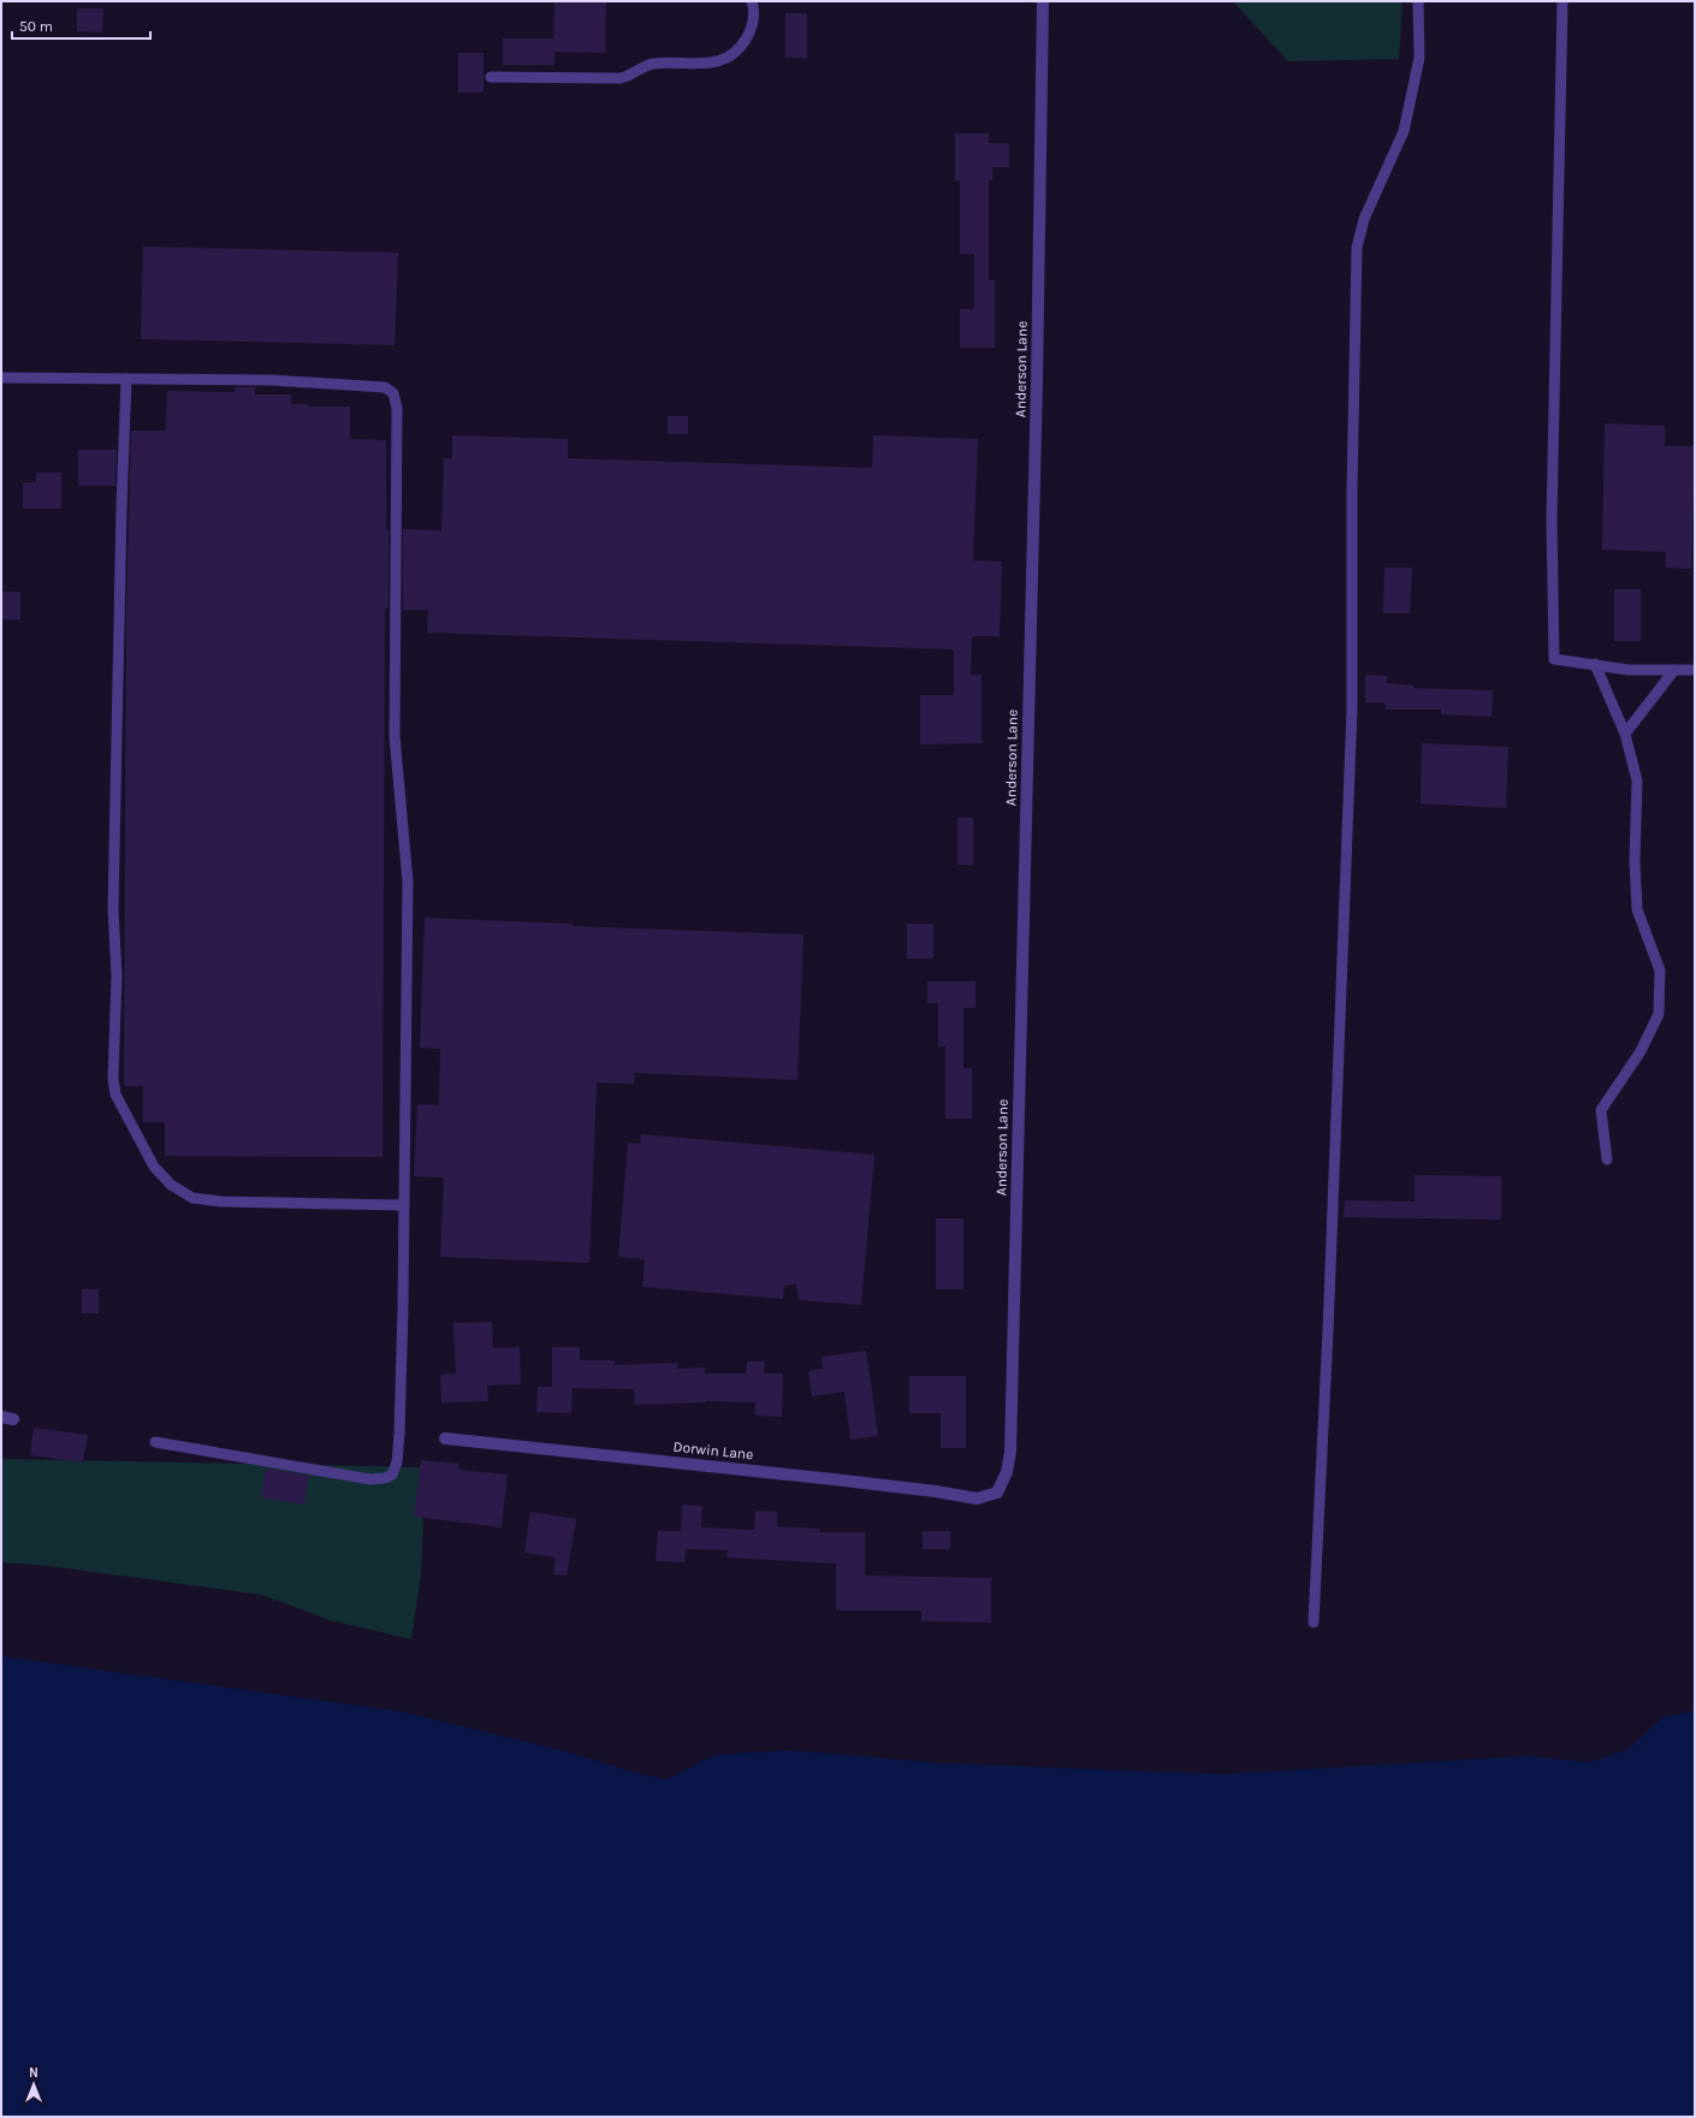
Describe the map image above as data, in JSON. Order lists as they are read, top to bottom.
{
  "streets": {
    "street": ["Anderson Lane", "Dorwin Lane"]
  },
  "crossings": [
    ["Anderson Lane", "Dorwin Lane"]
  ],
  "scale_bar": "50 m",
  "north": "top"
}
